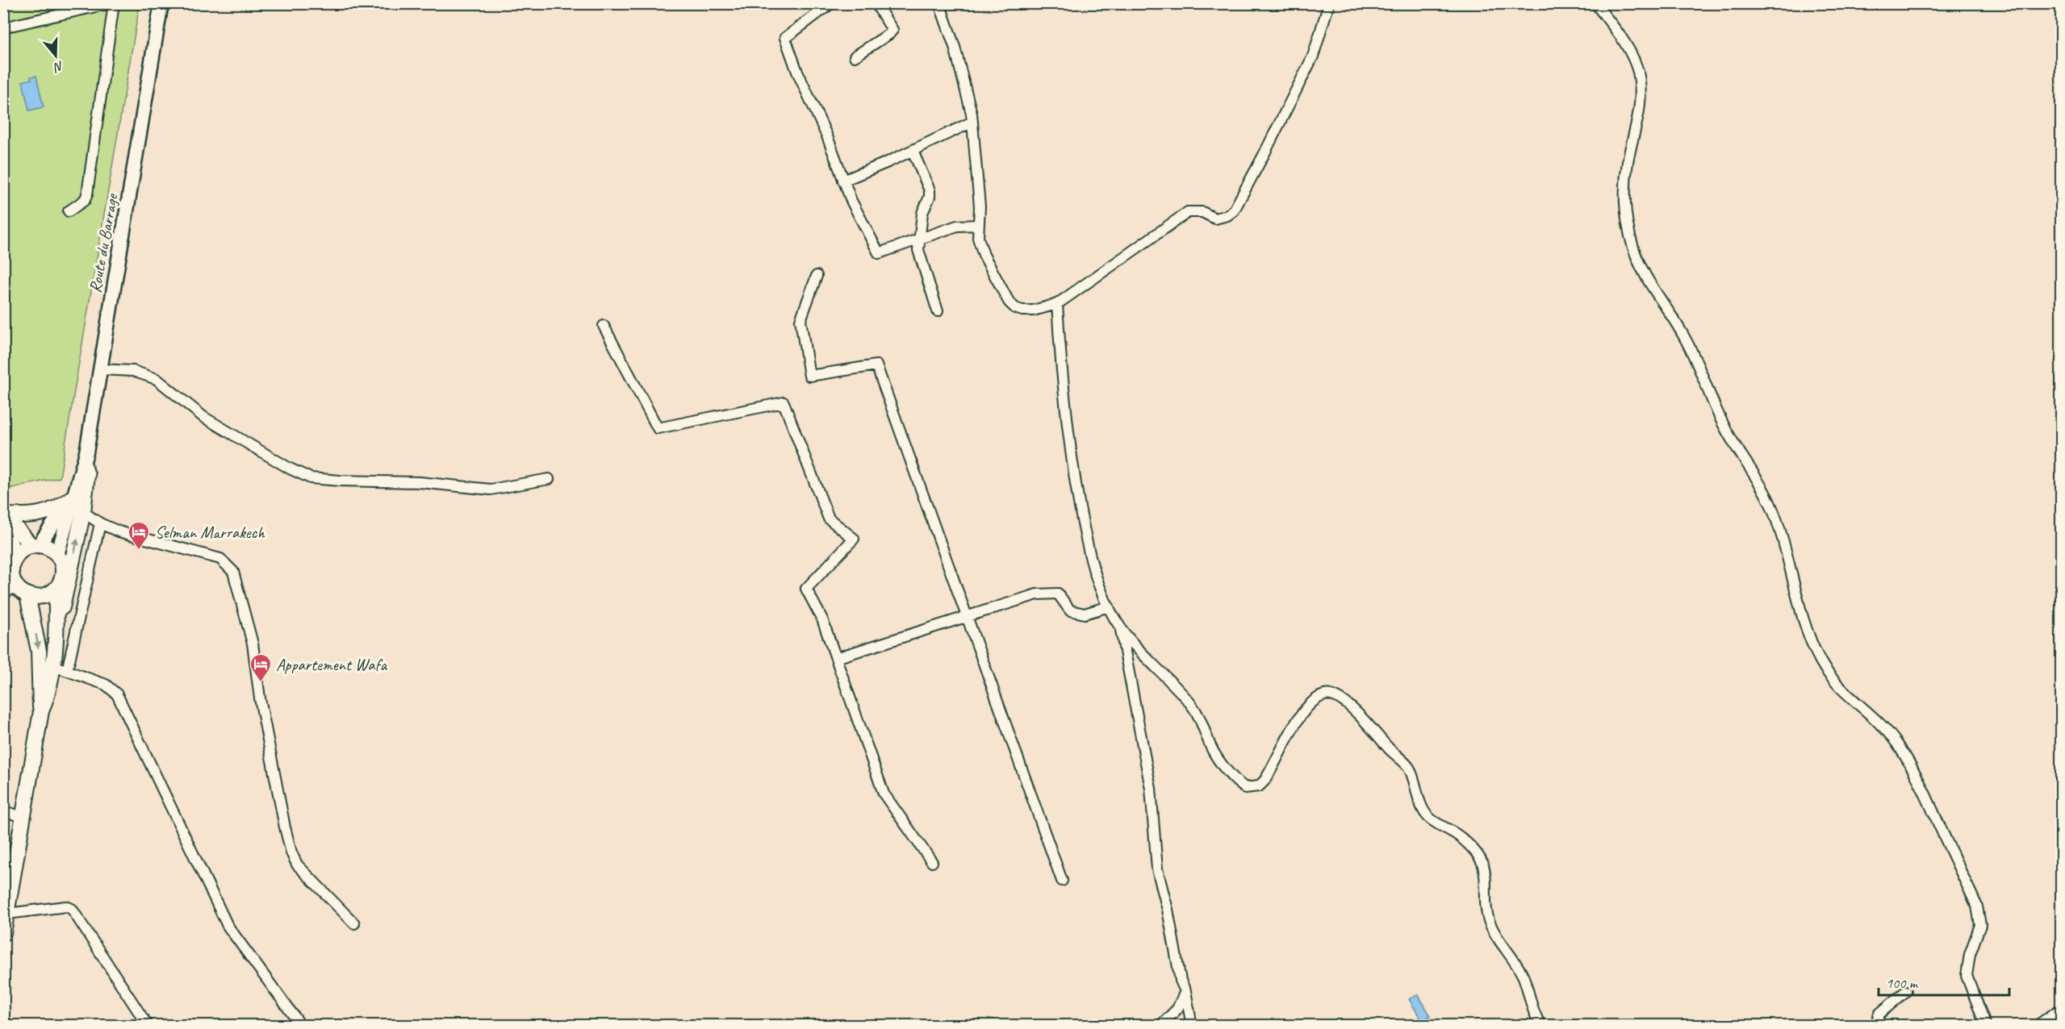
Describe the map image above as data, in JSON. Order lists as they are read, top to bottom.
{
  "streets": {
    "main road": ["Route du Barrage"]
  },
  "places": {
    "hotel": ["Selman Marrakech", "Appartement Wafa"]
  },
  "scale_bar": "100 m",
  "north": "bottom"
}
